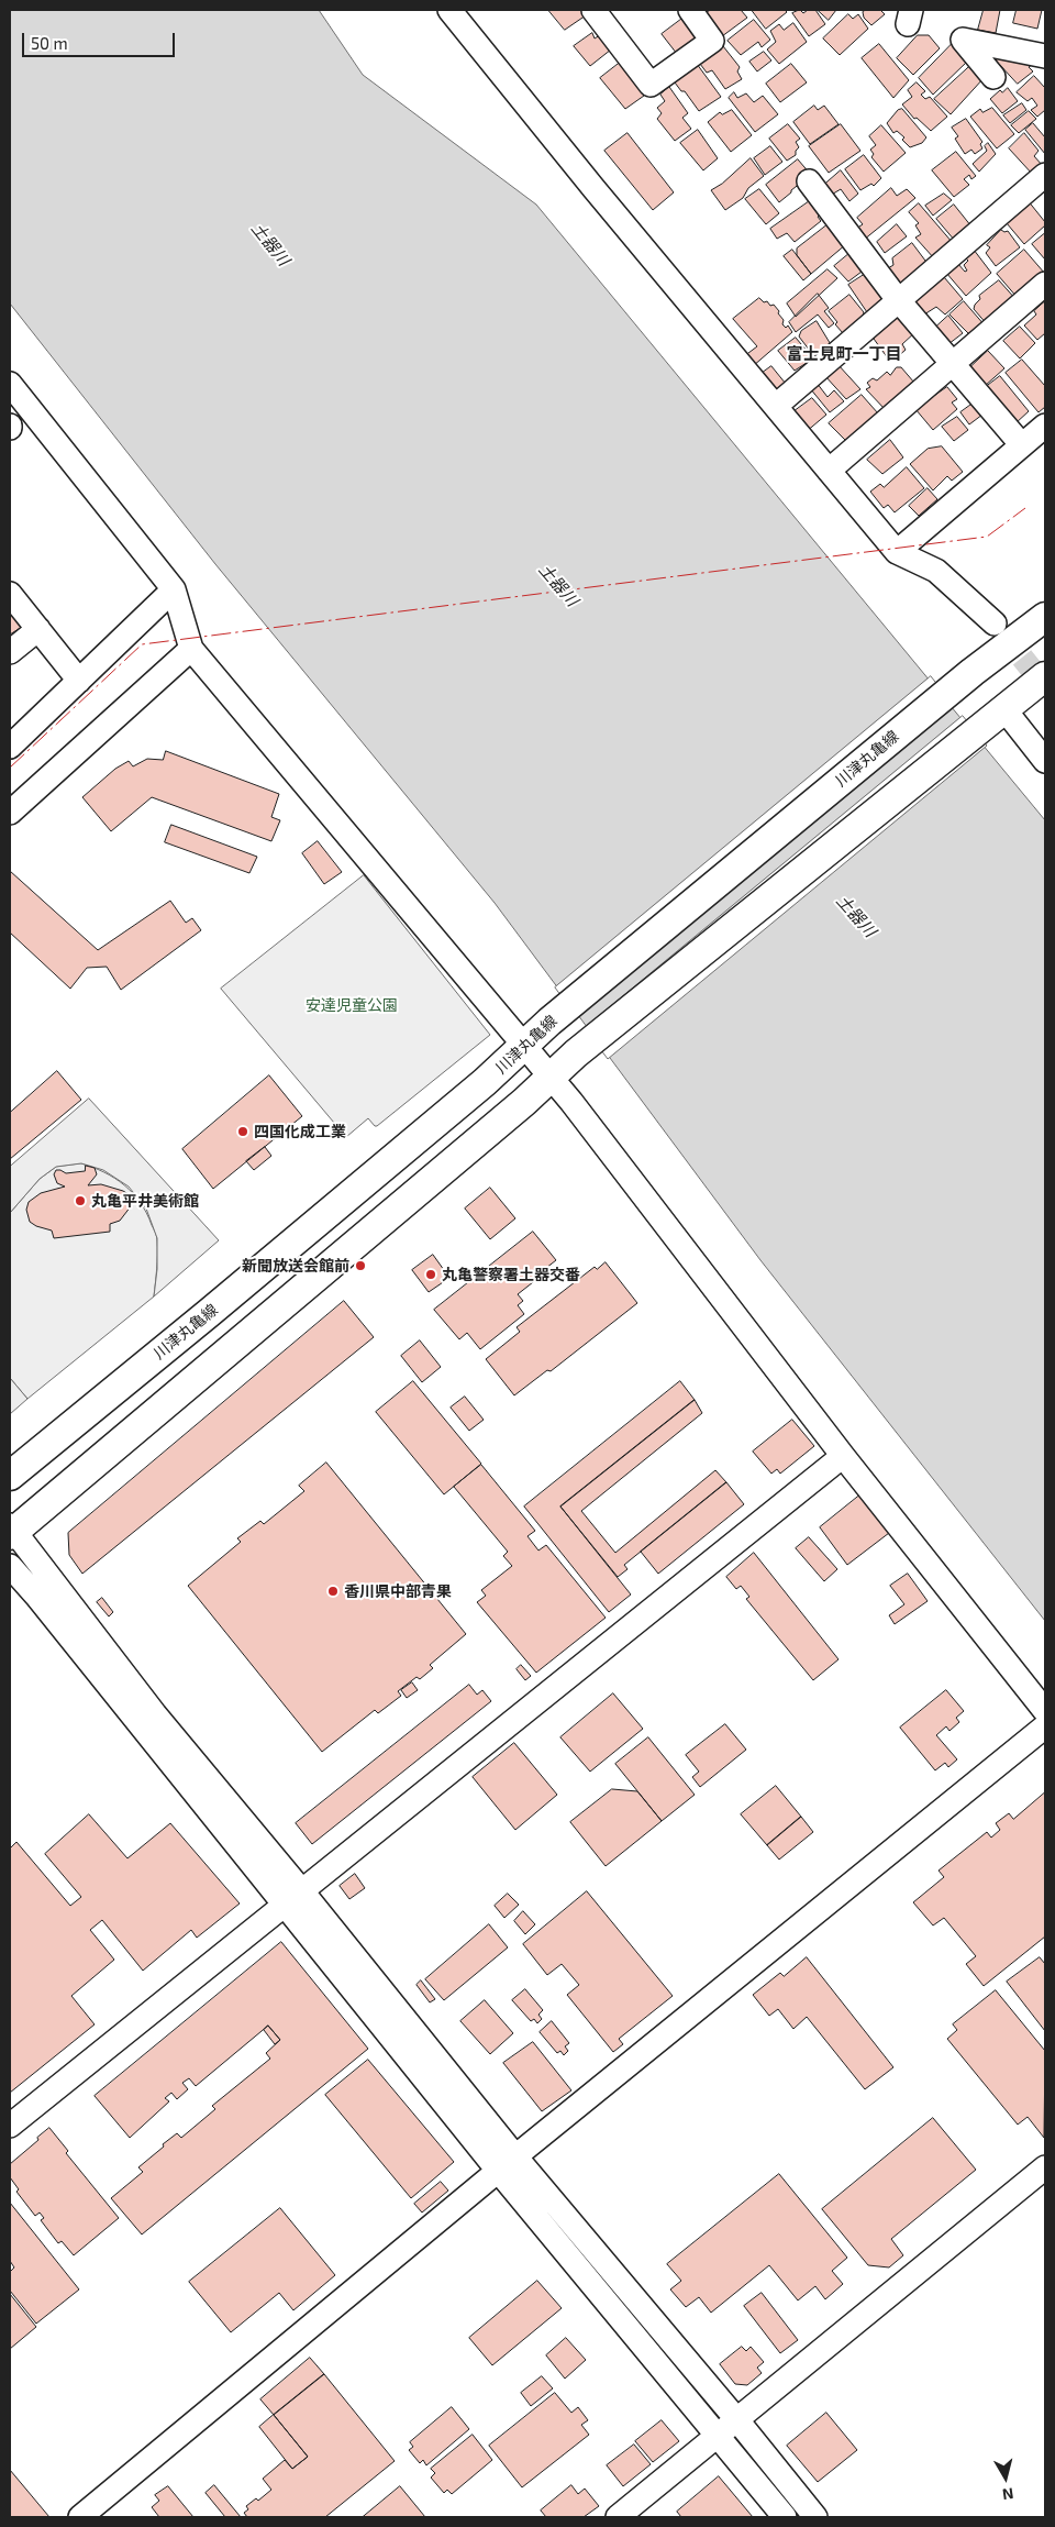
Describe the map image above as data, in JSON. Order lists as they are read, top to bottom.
{
  "streets": {
    "main road": ["川津丸亀線"]
  },
  "districts": ["富士見町一丁目"],
  "water": ["土器川"],
  "parks": ["安達児童公園"],
  "places": [
    "四国化成工業",
    "丸亀平井美術館",
    "新聞放送会館前",
    "丸亀警察署土器交番",
    "香川県中部青果"
  ],
  "scale_bar": "50 m",
  "north": "bottom"
}
